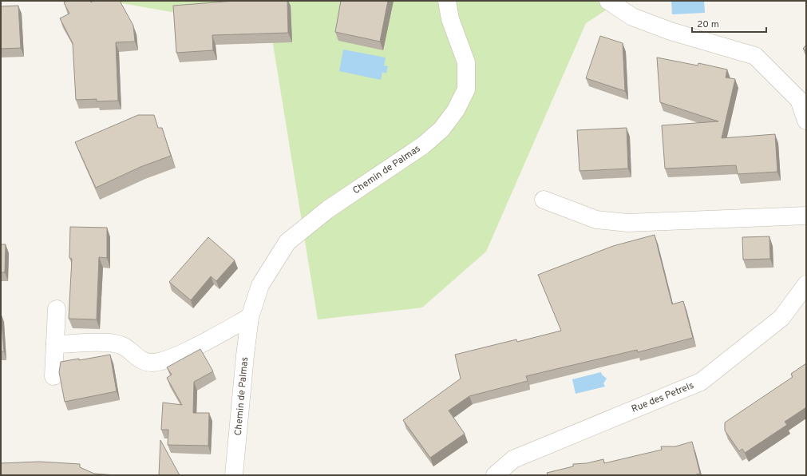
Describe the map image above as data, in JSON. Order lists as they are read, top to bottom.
{
  "streets": {
    "street": ["Chemin de Palmas", "Rue des Petrels"]
  },
  "scale_bar": "20 m"
}
